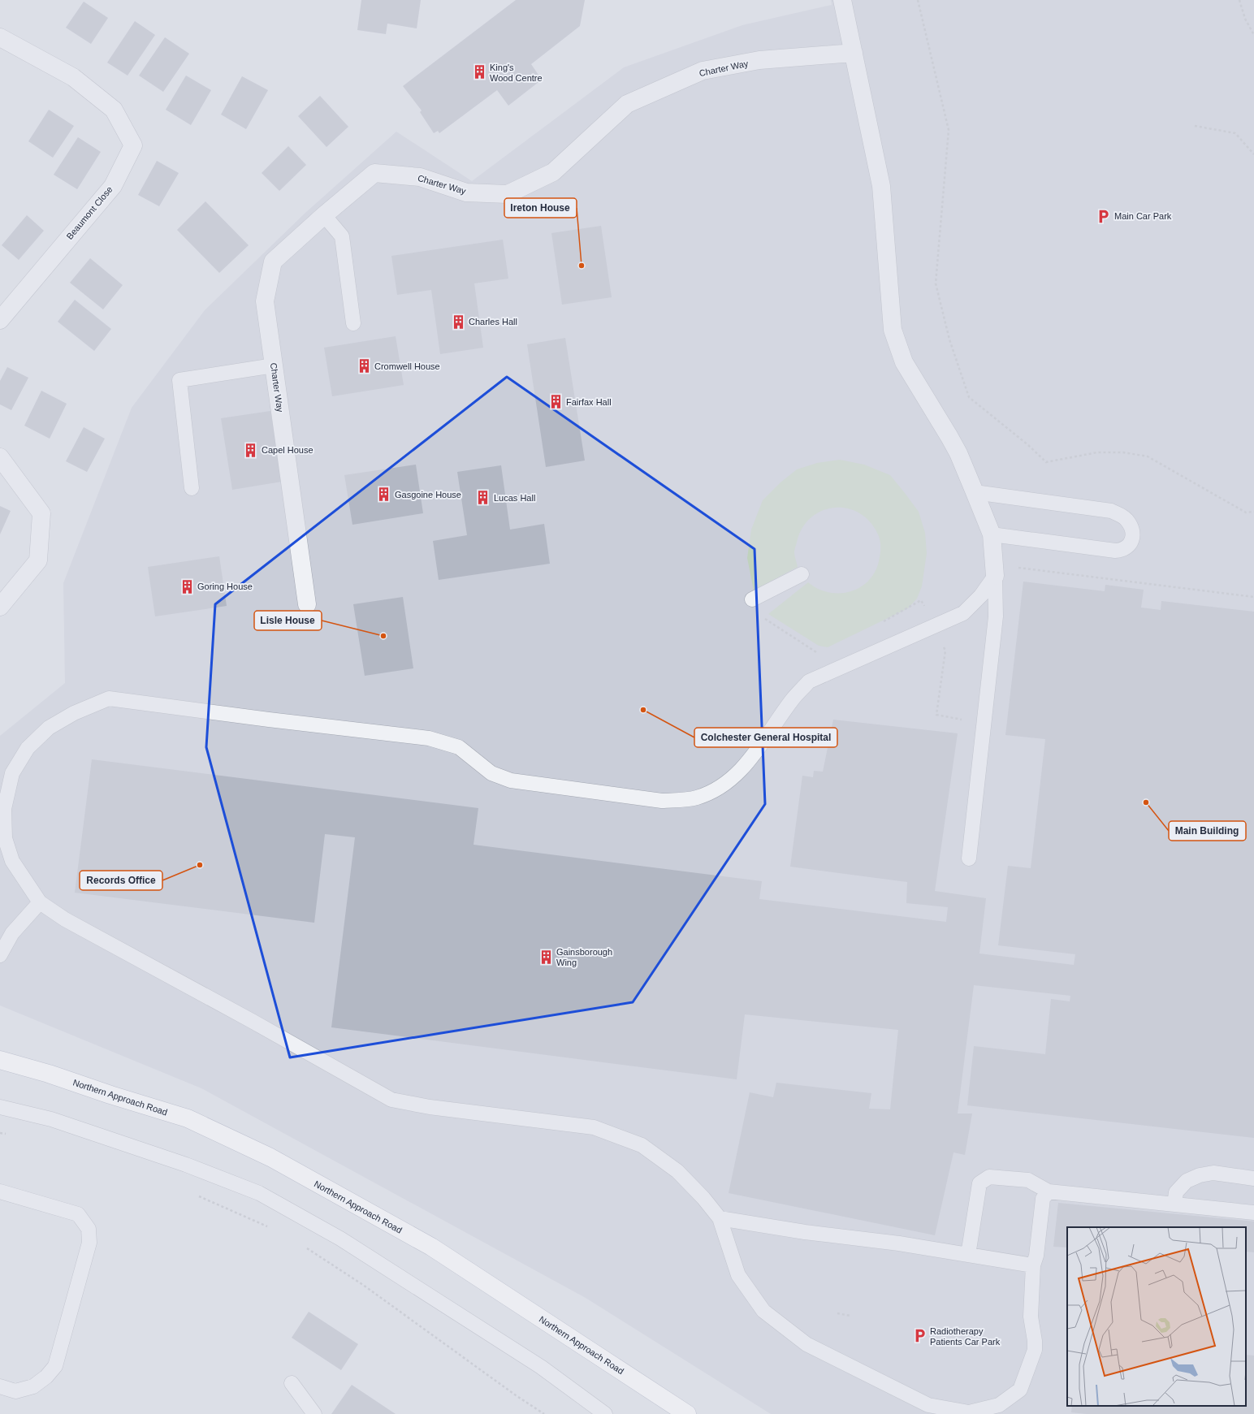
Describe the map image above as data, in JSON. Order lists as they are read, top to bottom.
{
  "streets": {
    "main road": ["Northern Approach Road"],
    "street": ["Charter Way", "Beaumont Close"]
  },
  "places": {
    "building": [
      "King's Wood Centre",
      "Charles Hall",
      "Cromwell House",
      "Fairfax Hall",
      "Capel House",
      "Gasgoine House",
      "Lucas Hall",
      "Goring House",
      "Gainsborough Wing"
    ],
    "parking": ["Main Car Park", "Radiotherapy Patients Car Park"],
    "other": [
      "Ireton House",
      "Lisle House",
      "Colchester General Hospital",
      "Main Building",
      "Records Office"
    ]
  }
}
